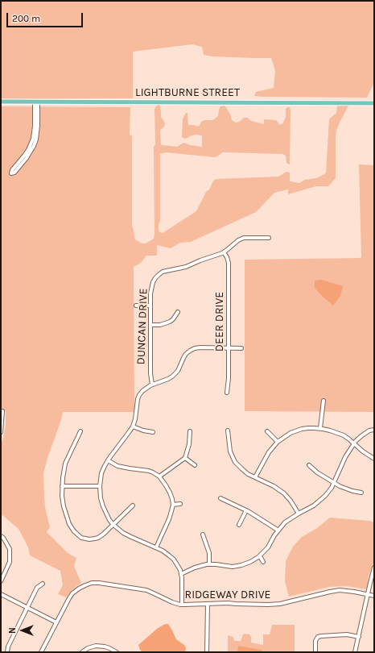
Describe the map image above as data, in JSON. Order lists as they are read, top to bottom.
{
  "streets": {
    "main road": ["LIGHTBURNE STREET"],
    "street": ["DEER DRIVE", "DUNCAN DRIVE", "RIDGEWAY DRIVE"]
  },
  "crossings": [
    ["DEER DRIVE", "DUNCAN DRIVE"]
  ],
  "scale_bar": "200 m",
  "north": "left"
}
